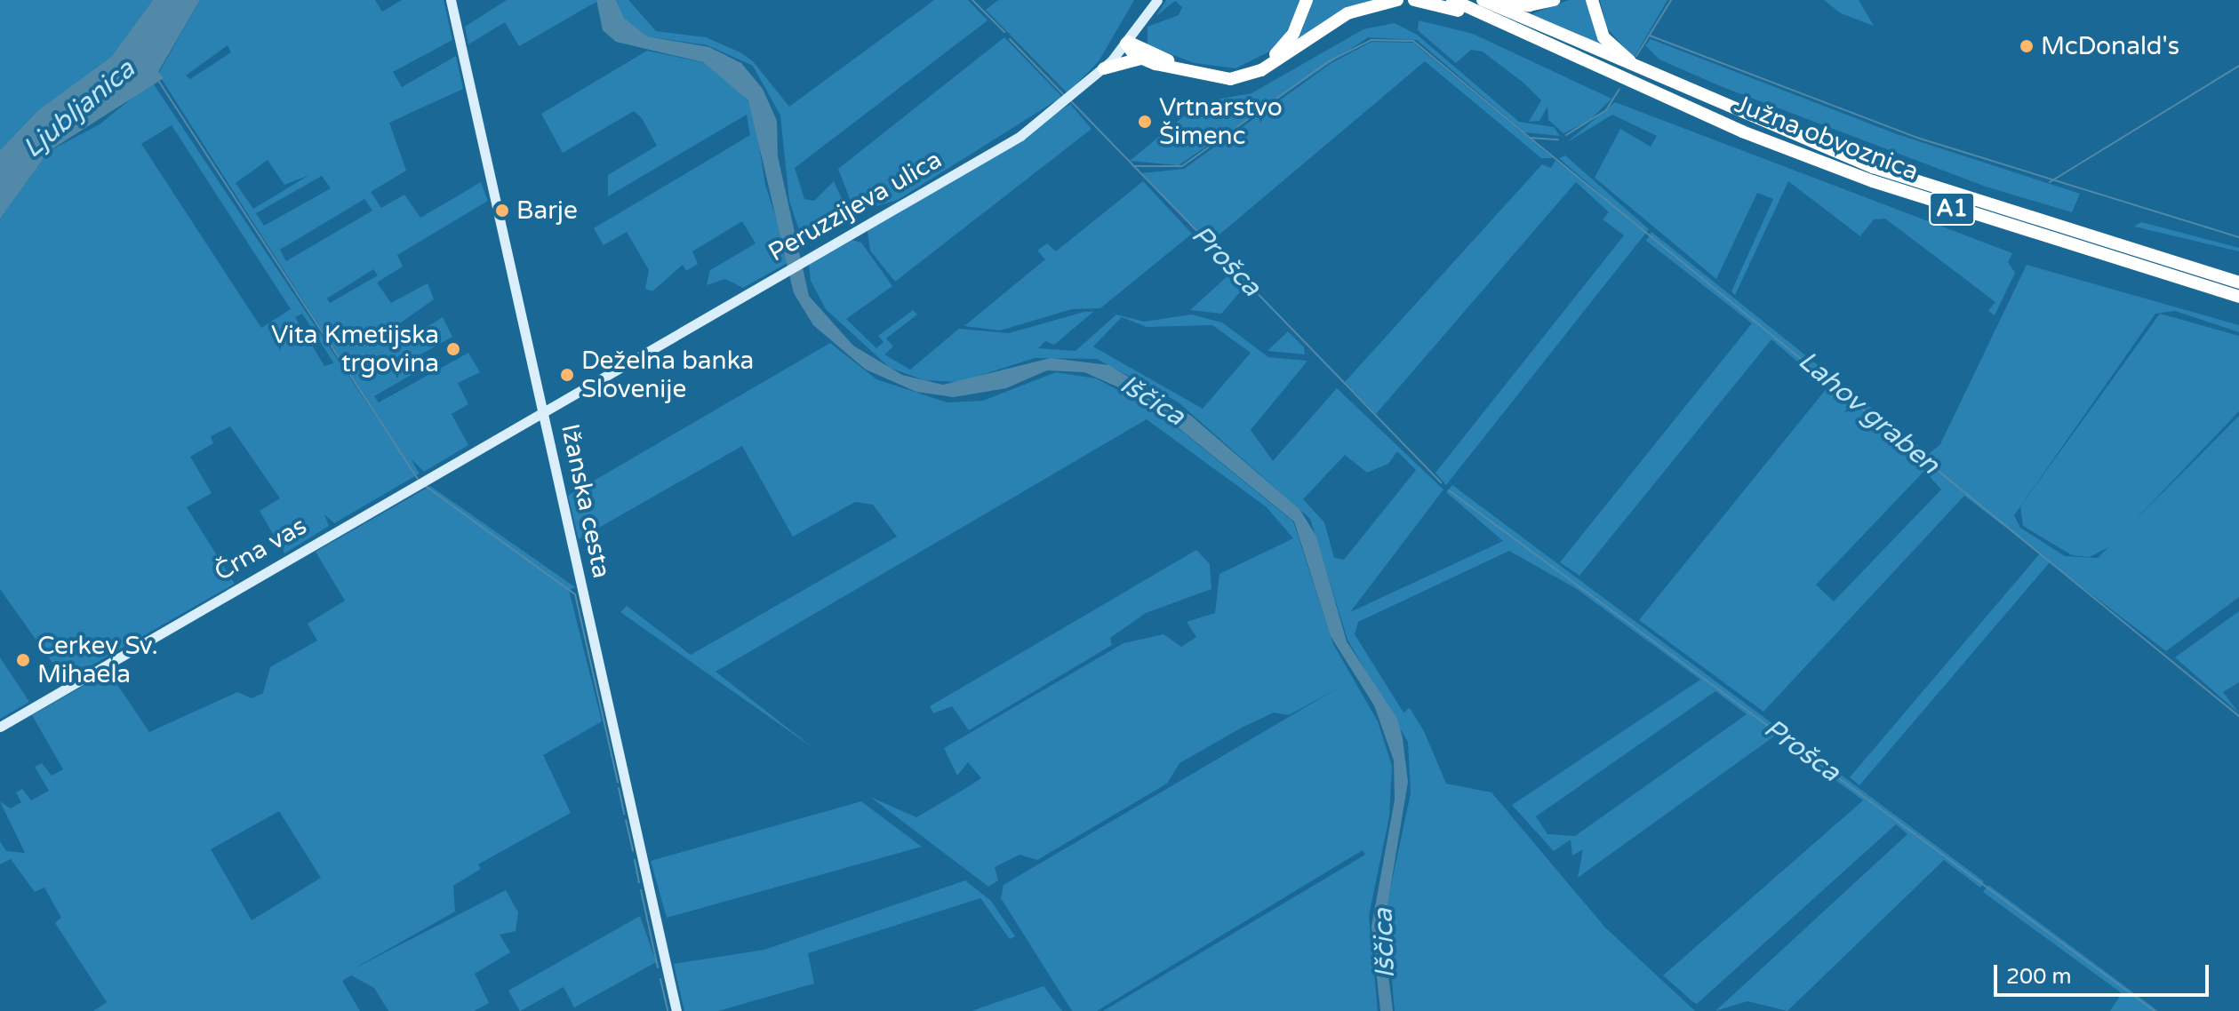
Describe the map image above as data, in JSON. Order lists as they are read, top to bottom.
{
  "streets": {
    "highway": ["Južna obvoznica", "A1"],
    "street": ["Peruzzijeva ulica", "Ižanska cesta", "Črna vas"]
  },
  "crossings": [
    ["Peruzzijeva ulica", "Ižanska cesta"],
    ["Peruzzijeva ulica", "Črna vas"],
    ["Ižanska cesta", "Črna vas"]
  ],
  "water": [
    "Ljubljanica",
    "Prošca",
    "Iščica",
    "Lahov graben"
  ],
  "places": [
    "McDonald's",
    "Vrtnarstvo Šimenc",
    "Barje",
    "Vita Kmetijska trgovina",
    "Deželna banka Slovenije",
    "Cerkev Sv. Mihaela"
  ],
  "scale_bar": "200 m"
}
